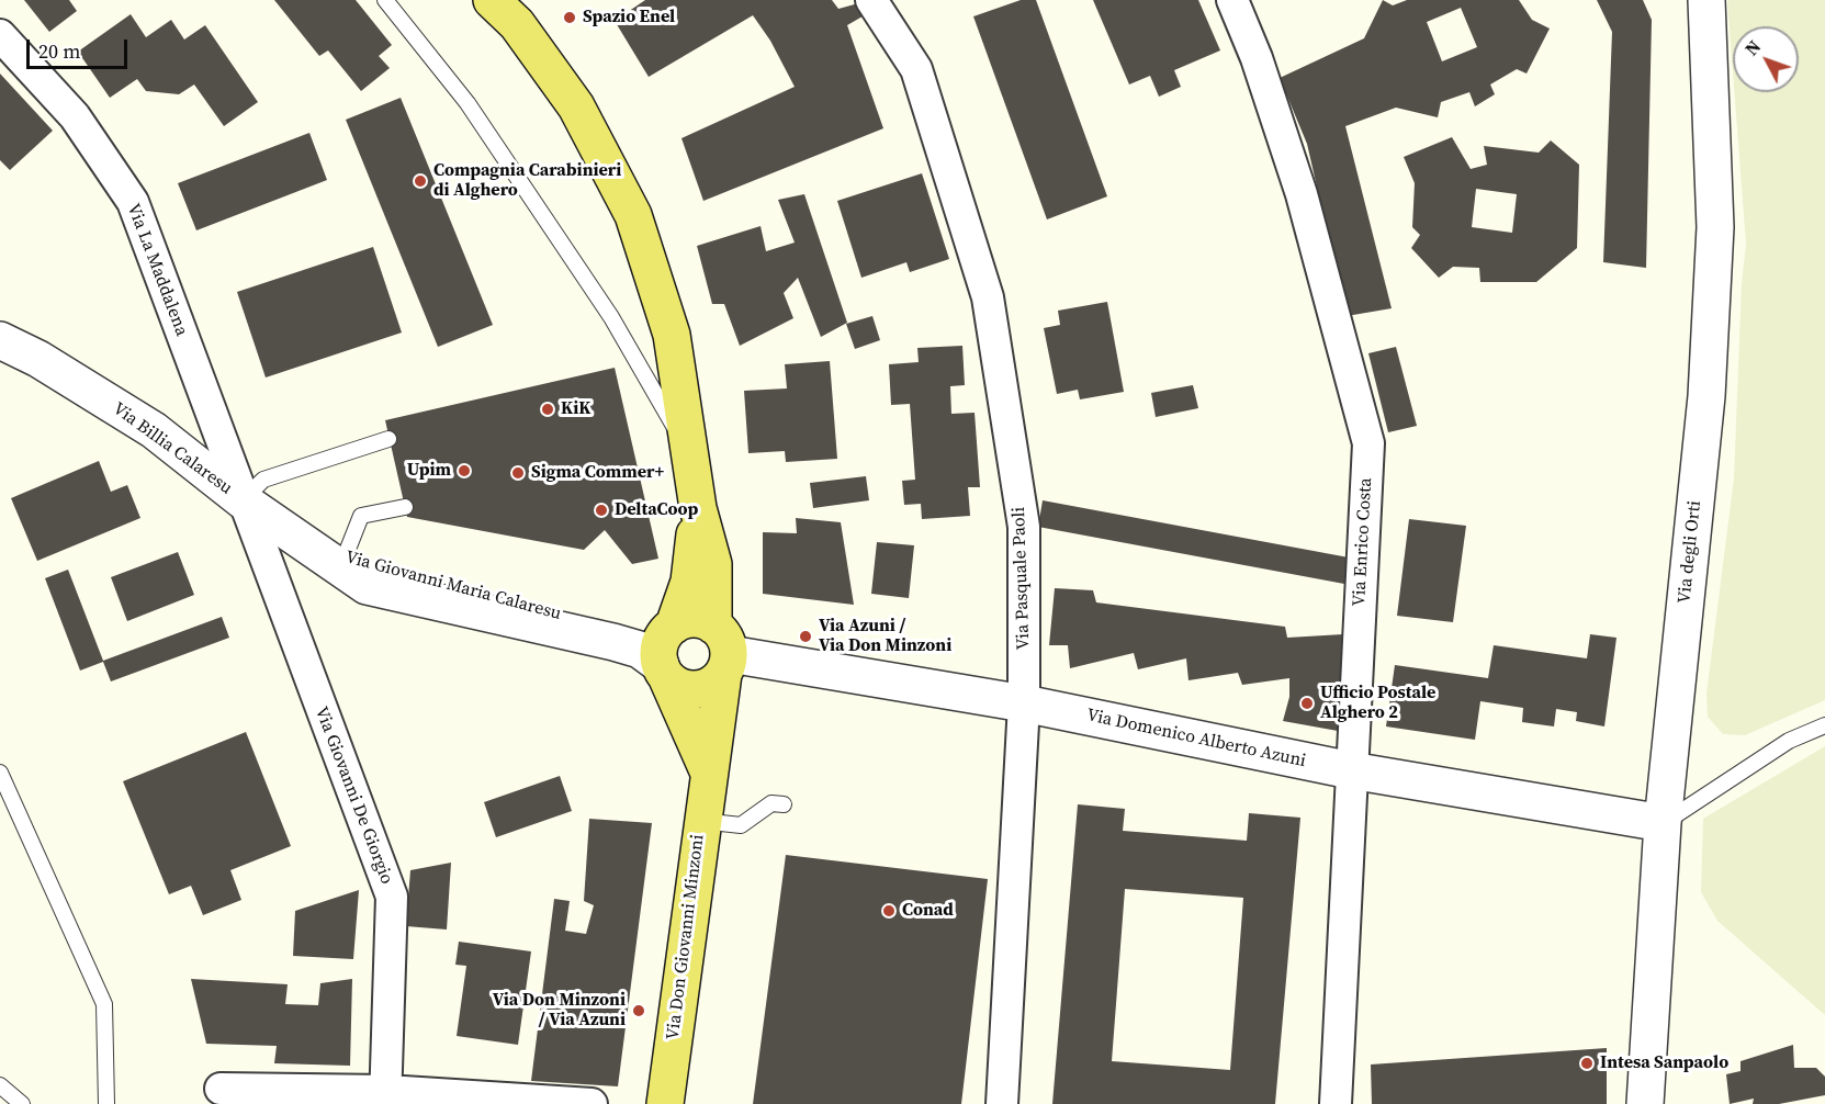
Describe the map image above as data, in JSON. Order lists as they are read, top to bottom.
{
  "streets": {
    "main road": ["Via Don Giovanni Minzoni"],
    "street": [
      "Via La Maddalena",
      "Via Billia Calaresu",
      "Via Enrico Costa",
      "Via degli Orti",
      "Via Pasquale Paoli",
      "Via Giovanni Maria Calaresu",
      "Via Domenico Alberto Azuni",
      "Via Giovanni De Giorgio"
    ]
  },
  "crossings": [
    ["Via La Maddalena", "Via Billia Calaresu"],
    ["Via La Maddalena", "Via Giovanni De Giorgio"],
    ["Via Billia Calaresu", "Via Giovanni Maria Calaresu"],
    ["Via Billia Calaresu", "Via Giovanni De Giorgio"],
    ["Via Enrico Costa", "Via Domenico Alberto Azuni"],
    ["Via degli Orti", "Via Domenico Alberto Azuni"],
    ["Via Pasquale Paoli", "Via Domenico Alberto Azuni"],
    ["Via Giovanni Maria Calaresu", "Via Don Giovanni Minzoni"],
    ["Via Domenico Alberto Azuni", "Via Don Giovanni Minzoni"]
  ],
  "places": [
    "Spazio Enel",
    "Compagnia Carabinieri di Alghero",
    "KiK",
    "Upim",
    "Sigma Commer+",
    "DeltaCoop",
    "Via Azuni / Via Don Minzoni",
    "Ufficio Postale Alghero 2",
    "Conad",
    "Via Don Minzoni / Via Azuni",
    "Intesa Sanpaolo"
  ],
  "scale_bar": "20 m",
  "north": "top left"
}
